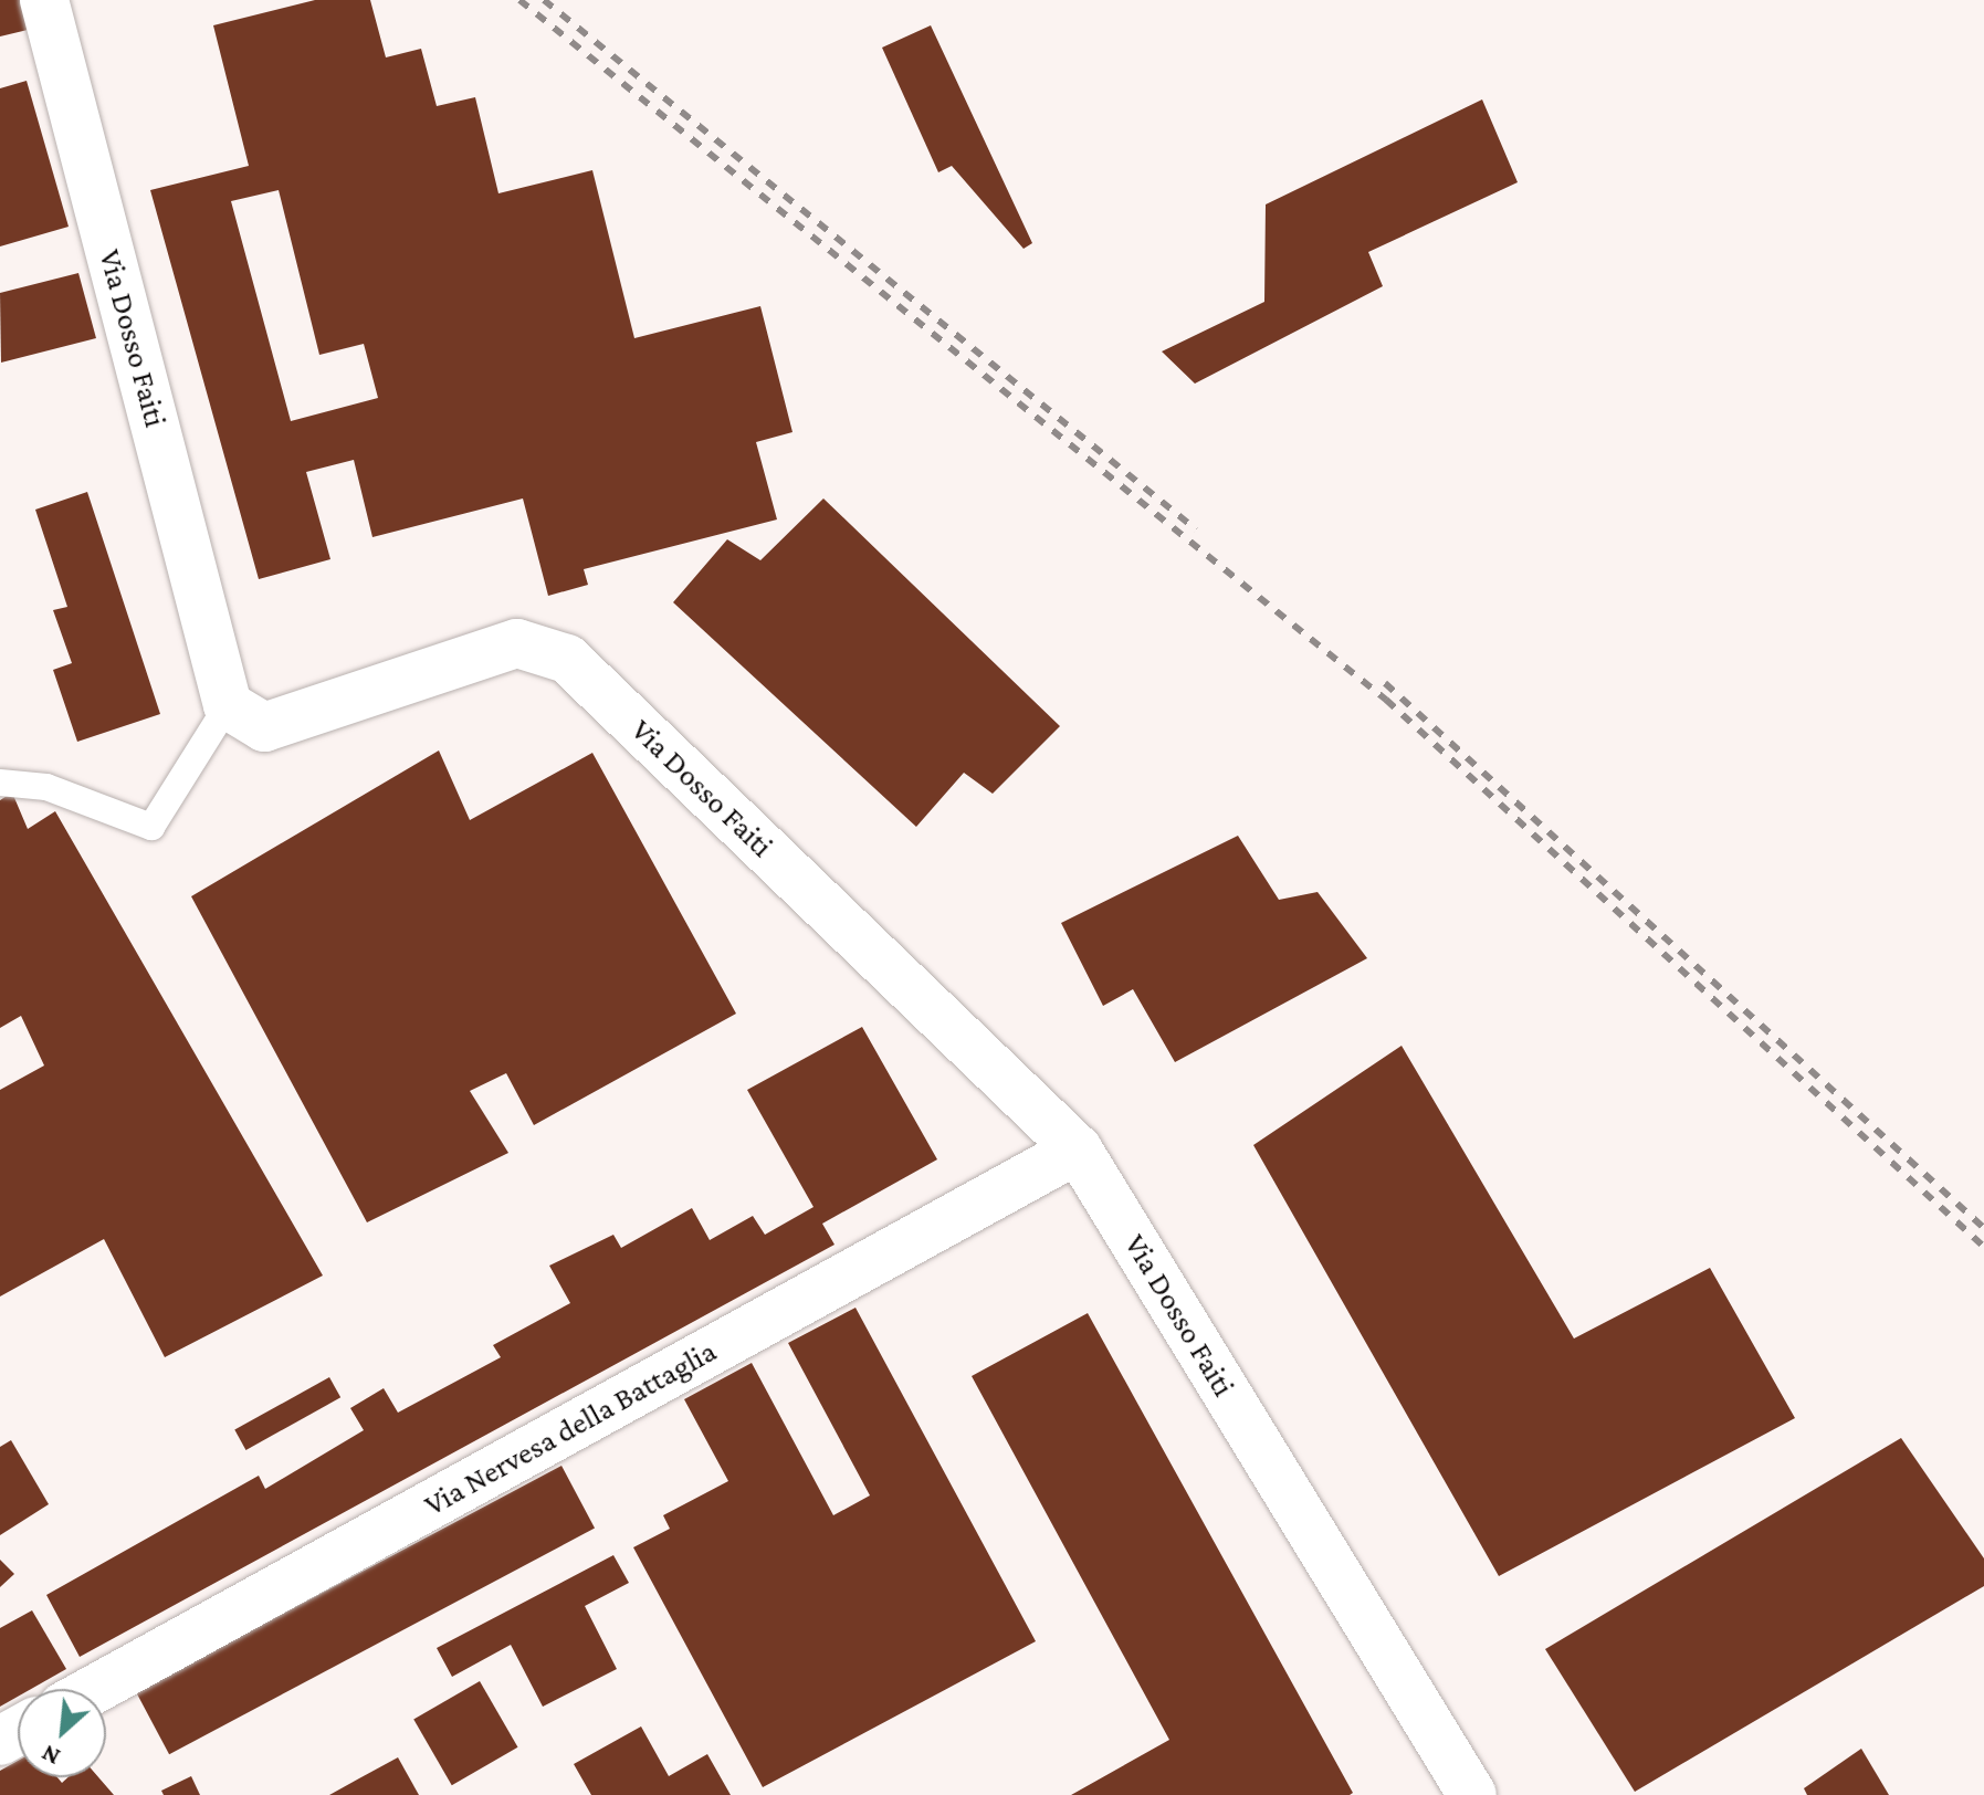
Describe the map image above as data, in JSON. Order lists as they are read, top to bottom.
{
  "streets": {
    "street": ["Via Dosso Faiti", "Via Nervesa della Battaglia"]
  },
  "crossings": [
    ["Via Dosso Faiti", "Via Nervesa della Battaglia"]
  ],
  "north": "bottom left"
}
